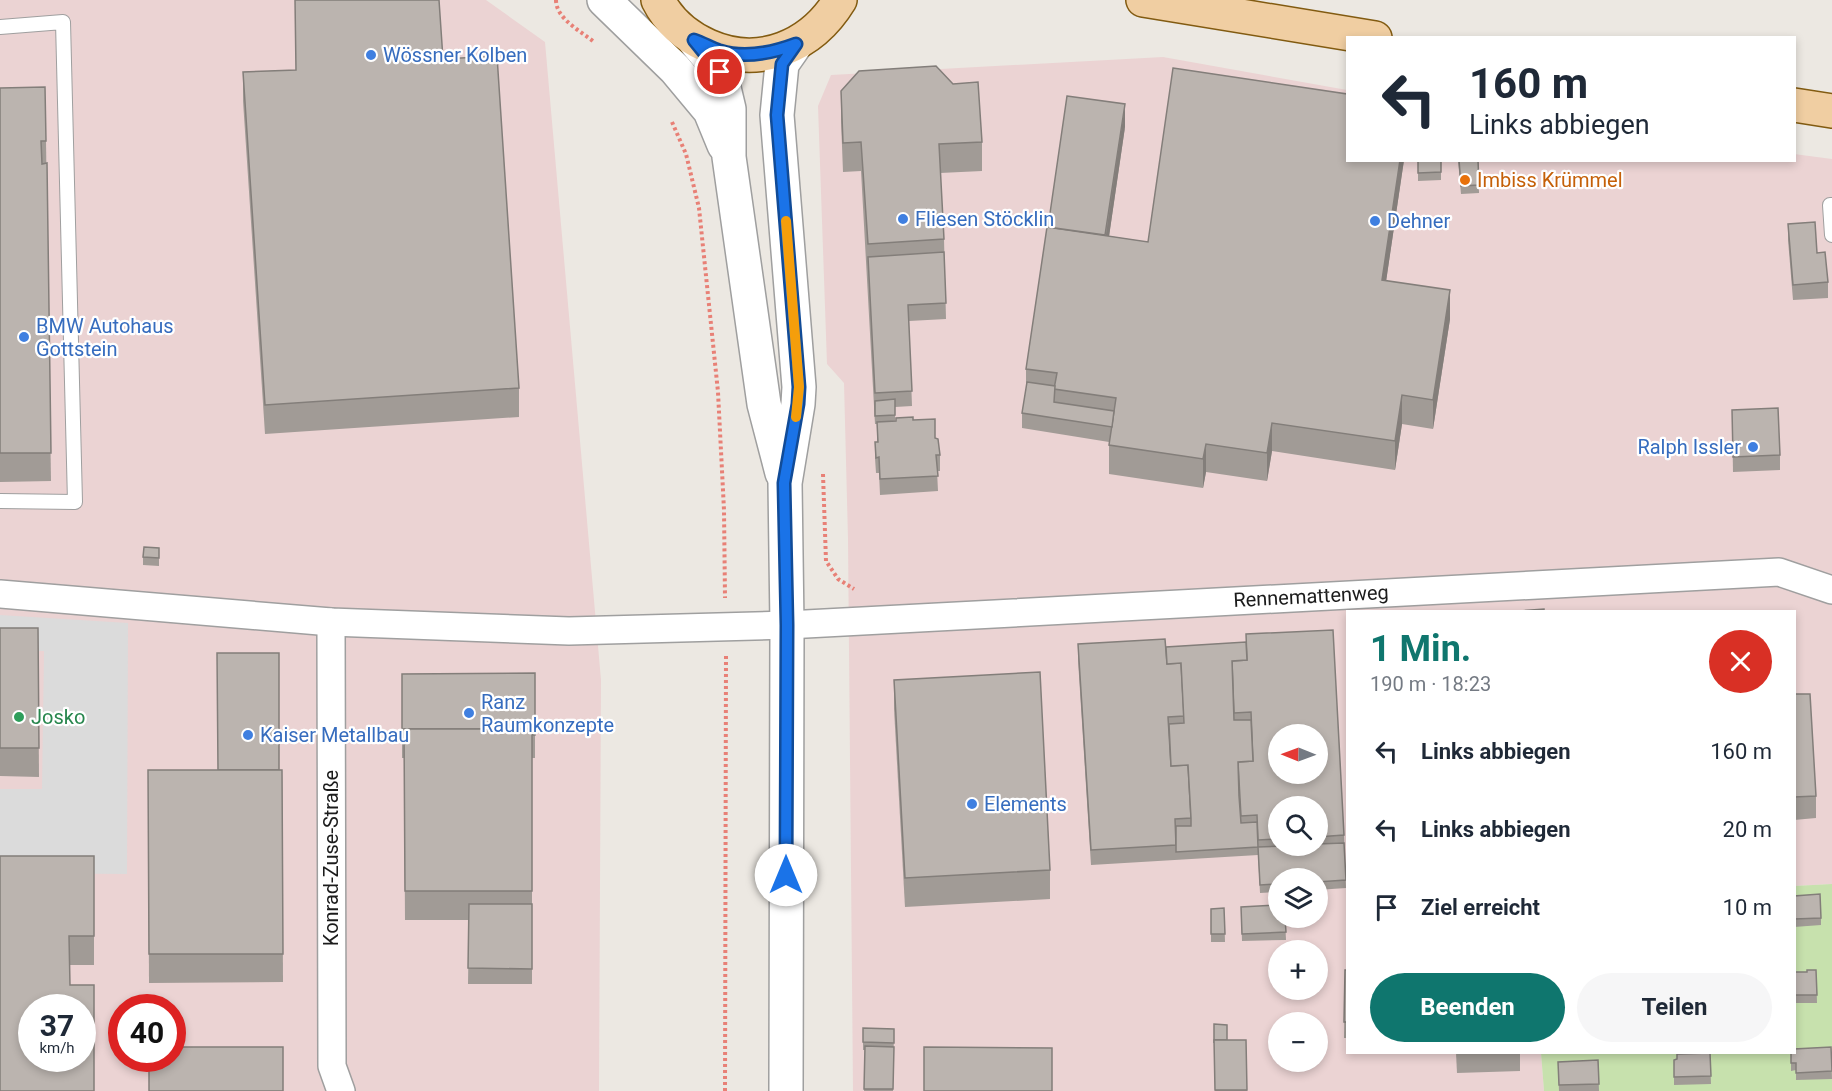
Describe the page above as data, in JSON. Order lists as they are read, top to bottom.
{
  "streets": {
    "street": ["Rennemattenweg", "Konrad-Zuse-Straße"]
  },
  "places": [
    "Wössner Kolben",
    "Imbiss Krümmel",
    "Fliesen Stöcklin",
    "Dehner",
    "BMW Autohaus Gottstein",
    "Ralph Issler",
    "Ranz Raumkonzepte",
    "Josko",
    "Kaiser Metallbau",
    "Elements"
  ],
  "north": "left",
  "page": {
    "turn": ["160 m", "Links abbiegen"],
    "heading": ["1 Min.", "190 m · 18:23"],
    "list": [
      {
        "name": "Links abbiegen",
        "value": "160 m"
      },
      {
        "name": "Links abbiegen",
        "value": "20 m"
      },
      {
        "name": "Ziel erreicht",
        "value": "10 m"
      }
    ],
    "map_buttons": ["+", "−"],
    "buttons": ["Beenden", "Teilen"],
    "speed": "37 km/h",
    "limit": "40"
  }
}
